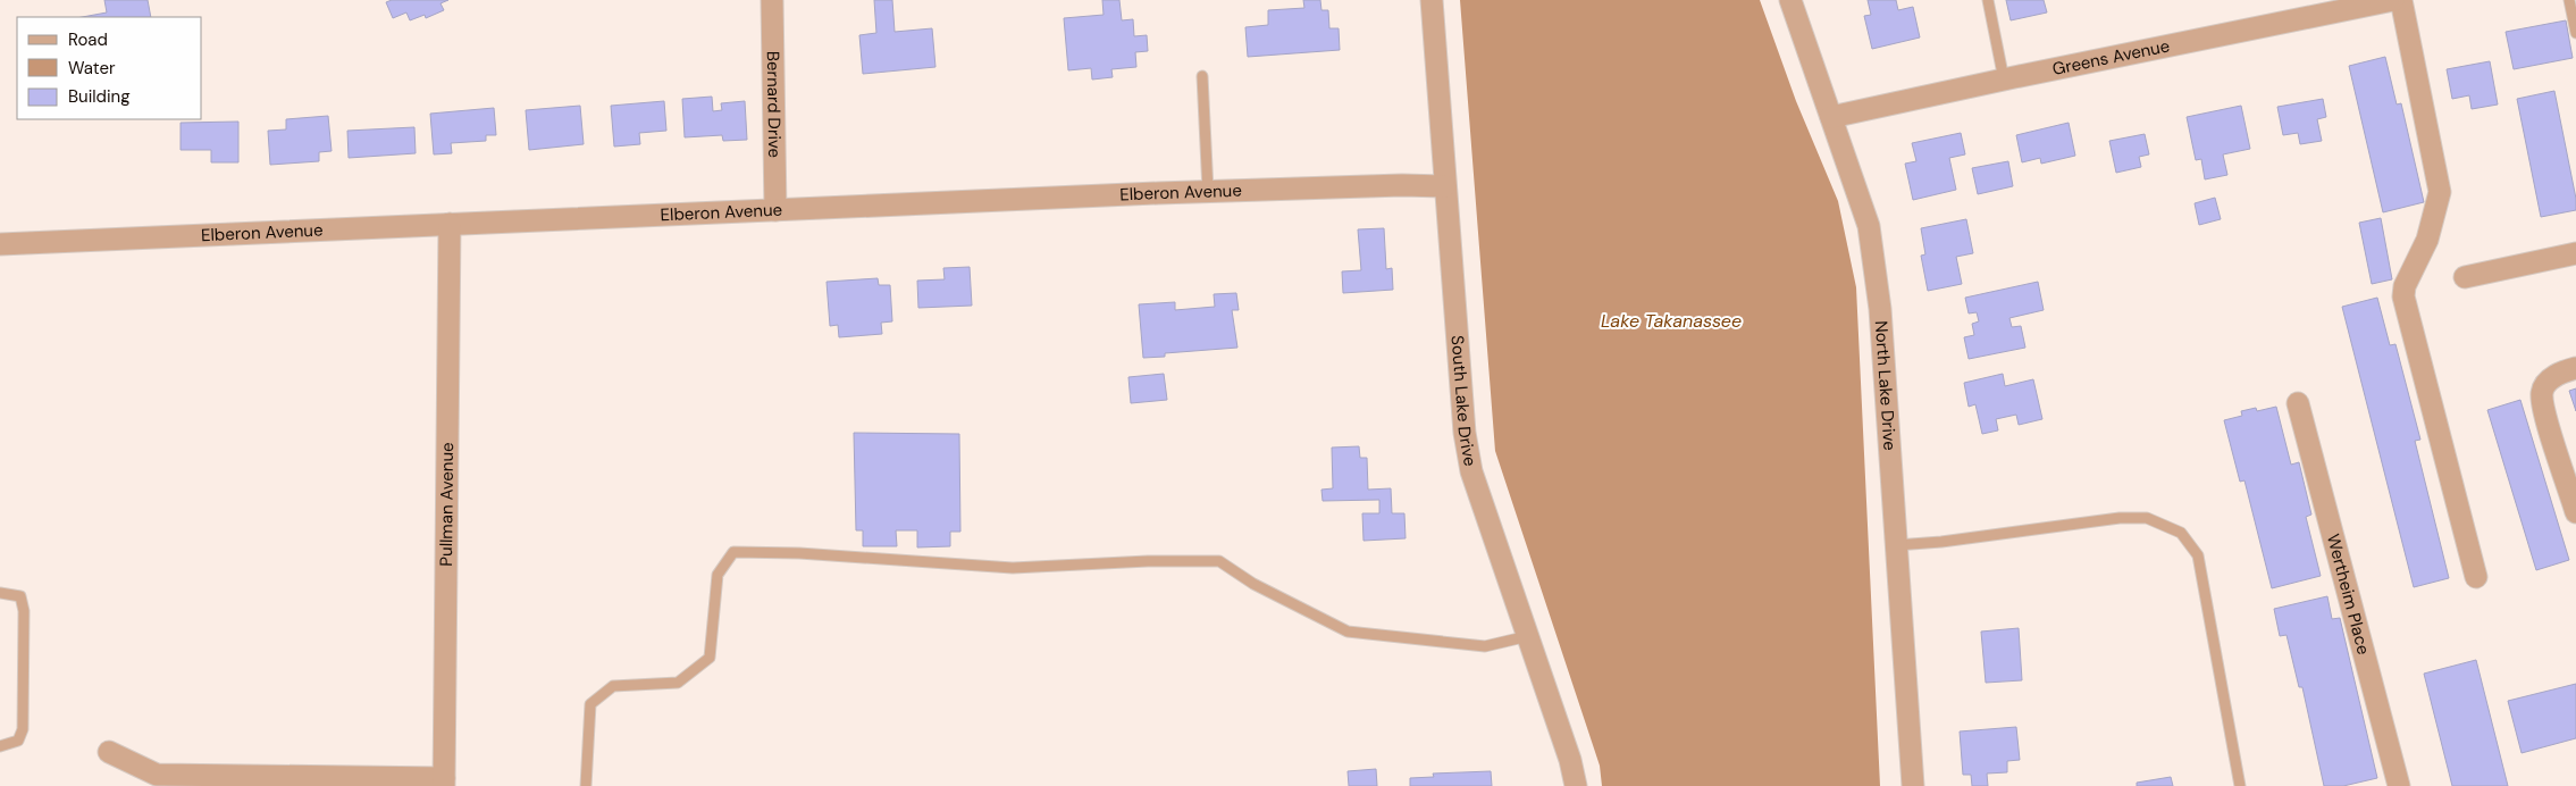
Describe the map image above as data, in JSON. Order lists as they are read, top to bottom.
{
  "streets": {
    "street": [
      "Greens Avenue",
      "Bernard Drive",
      "Elberon Avenue",
      "North Lake Drive",
      "South Lake Drive",
      "Pullman Avenue",
      "Wertheim Place"
    ]
  },
  "crossings": [
    ["Greens Avenue", "North Lake Drive"],
    ["Bernard Drive", "Elberon Avenue"],
    ["Elberon Avenue", "South Lake Drive"],
    ["Elberon Avenue", "Pullman Avenue"]
  ],
  "water": ["Lake Takanassee"],
  "legend": ["Road", "Water", "Building"]
}
